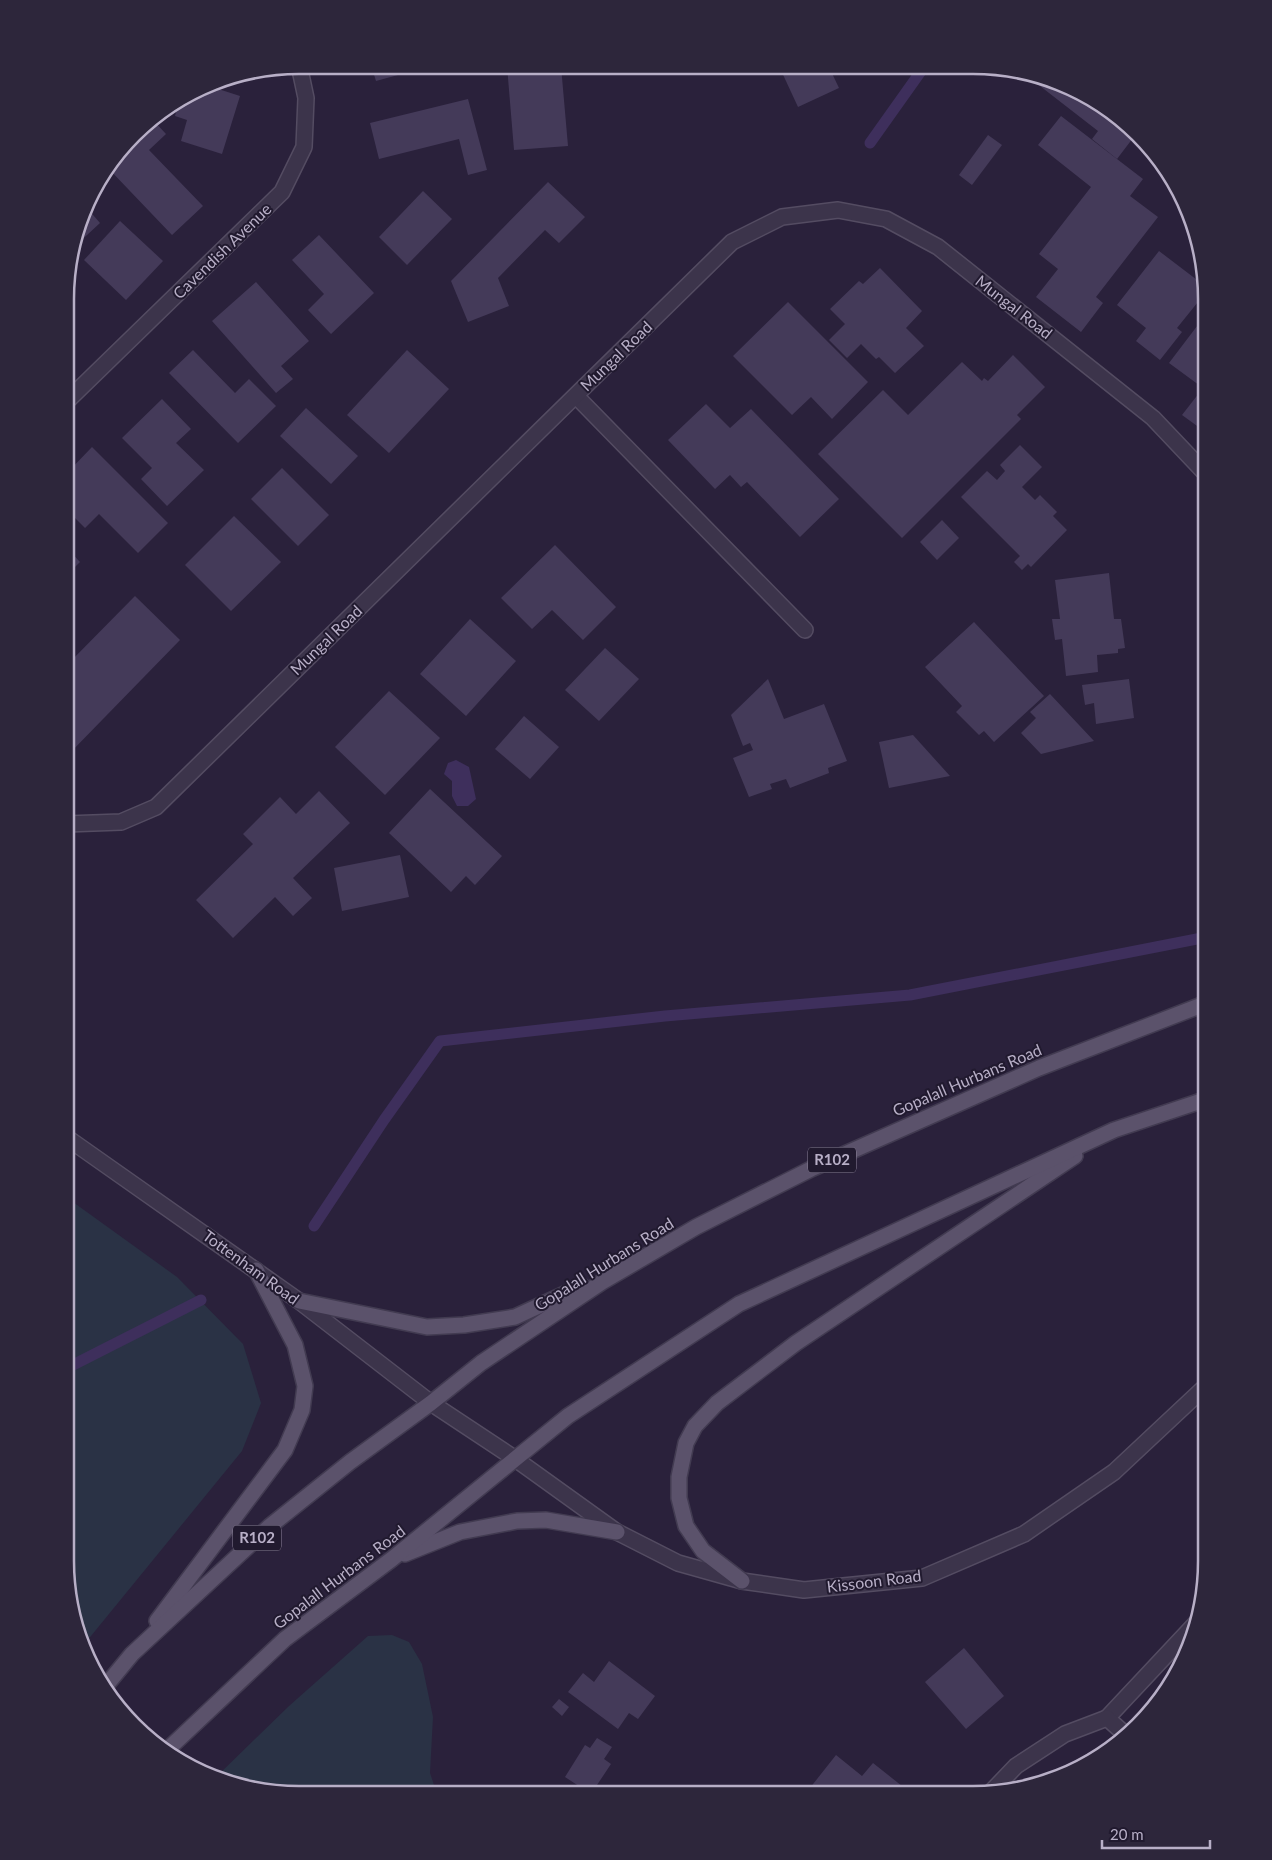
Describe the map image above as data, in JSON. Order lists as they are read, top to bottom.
{
  "streets": {
    "main road": ["Gopalall Hurbans Road", "R102"],
    "street": [
      "Cavendish Avenue",
      "Mungal Road",
      "Tottenham Road",
      "Kissoon Road"
    ]
  },
  "crossings": [
    ["Gopalall Hurbans Road", "Tottenham Road"],
    ["Gopalall Hurbans Road", "Kissoon Road"],
    ["Tottenham Road", "Kissoon Road"]
  ],
  "scale_bar": "20 m"
}
